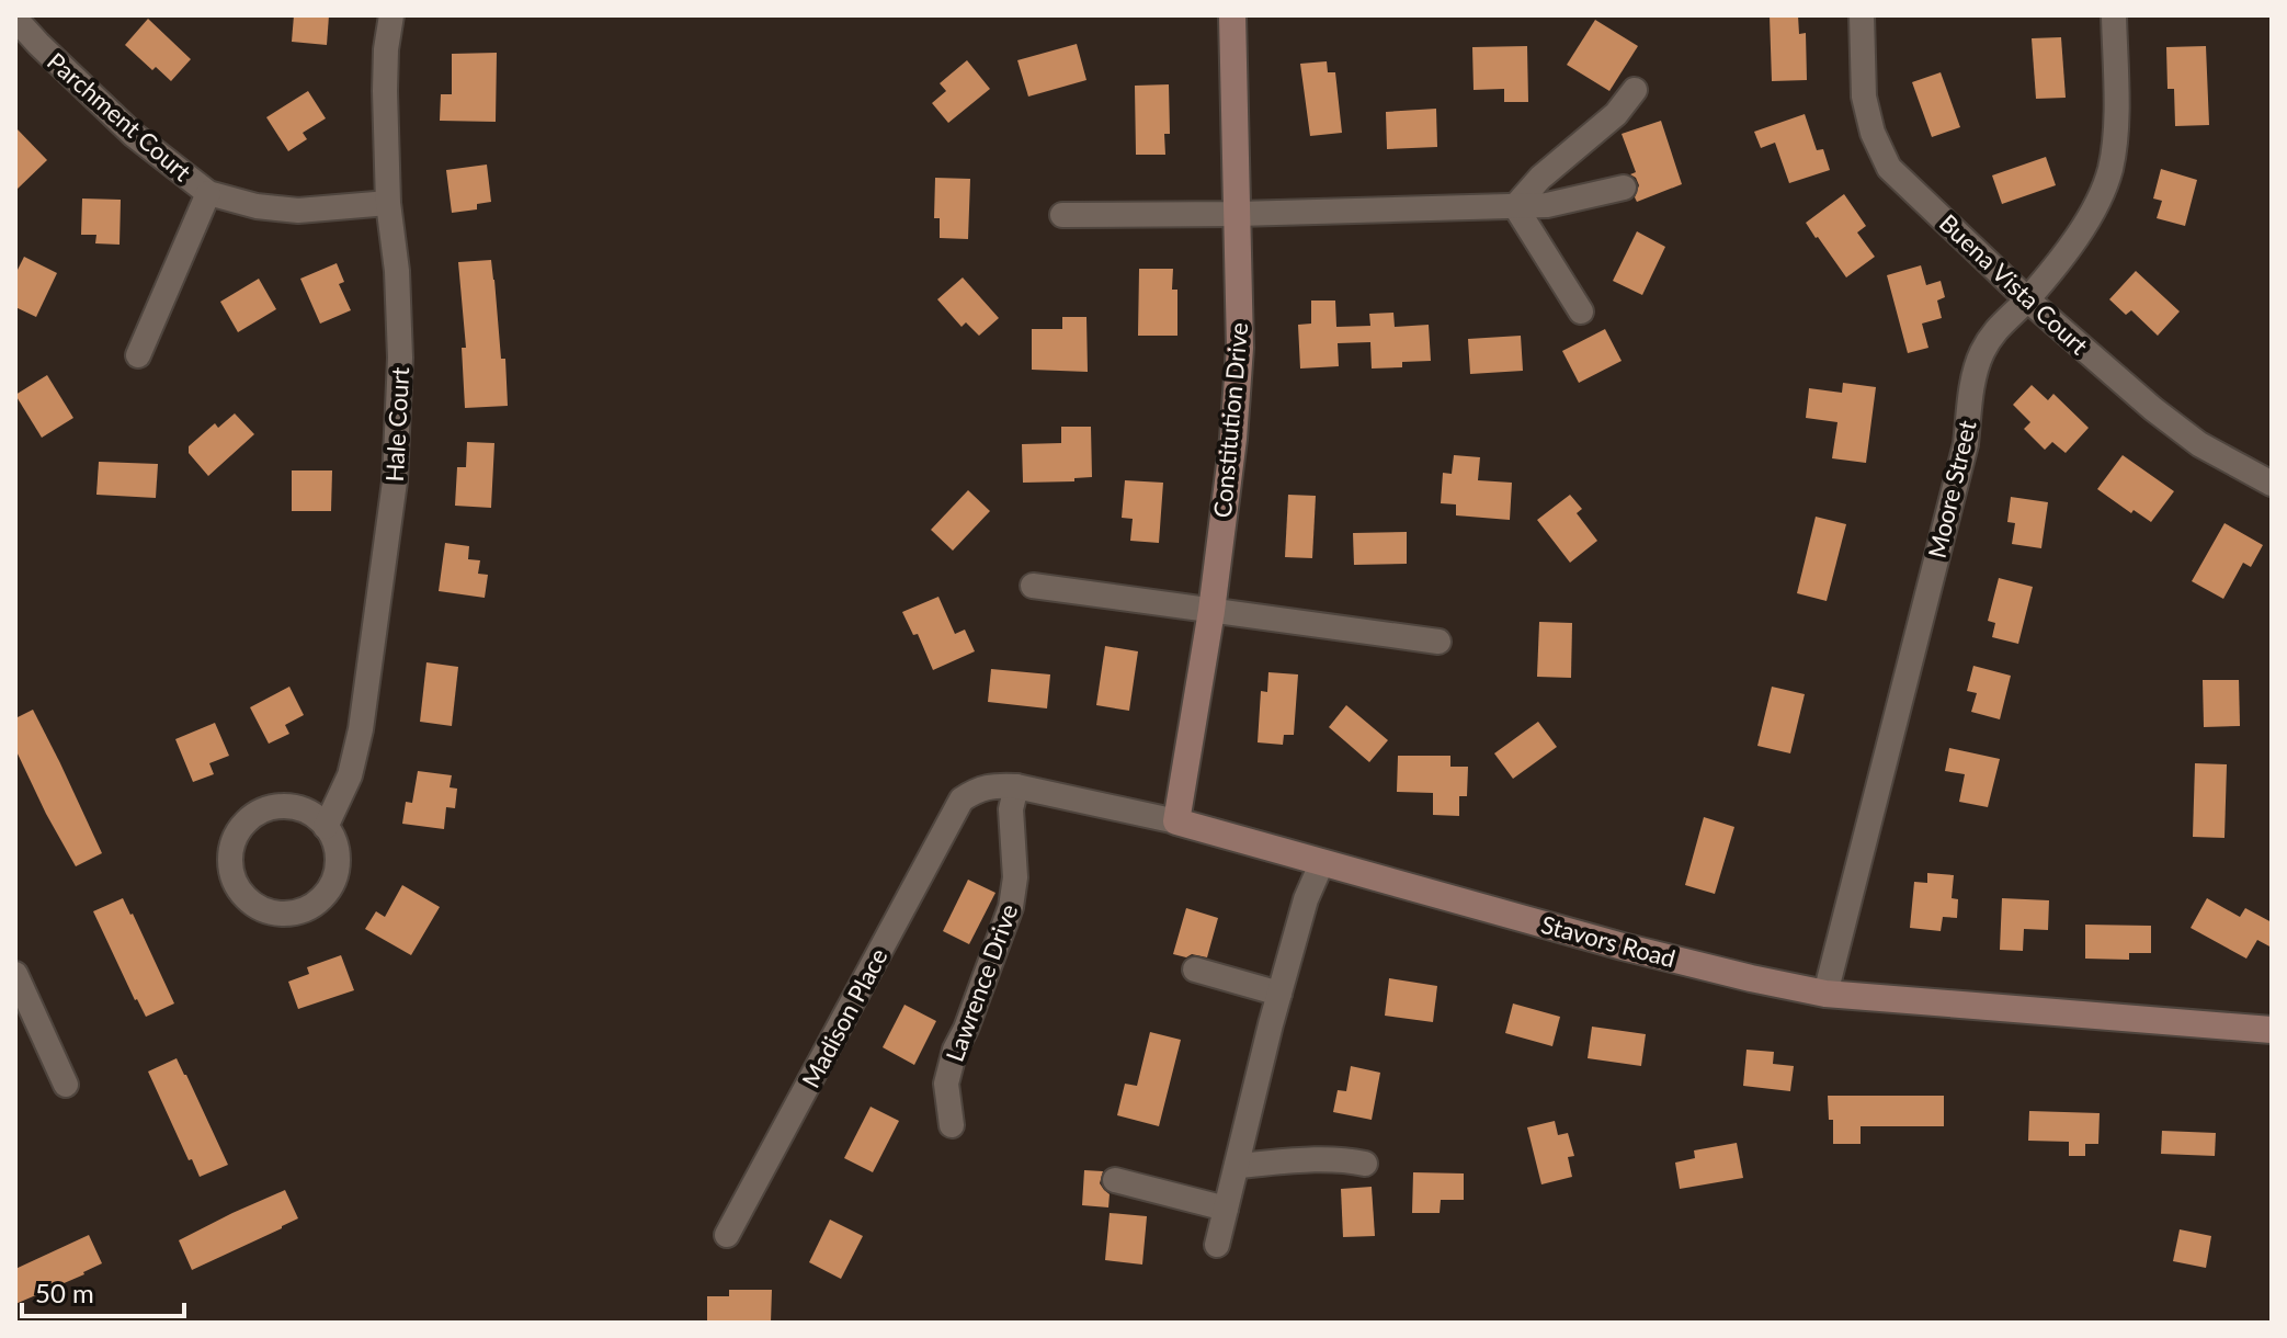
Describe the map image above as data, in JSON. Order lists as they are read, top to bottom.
{
  "streets": {
    "street": [
      "Parchment Court",
      "Buena Vista Court",
      "Constitution Drive",
      "Hale Court",
      "Moore Street",
      "Stavors Road",
      "Lawrence Drive",
      "Madison Place"
    ]
  },
  "crossings": [
    ["Parchment Court", "Hale Court"],
    ["Buena Vista Court", "Moore Street"],
    ["Constitution Drive", "Stavors Road"],
    ["Moore Street", "Stavors Road"],
    ["Stavors Road", "Lawrence Drive"],
    ["Stavors Road", "Madison Place"]
  ],
  "scale_bar": "50 m"
}
